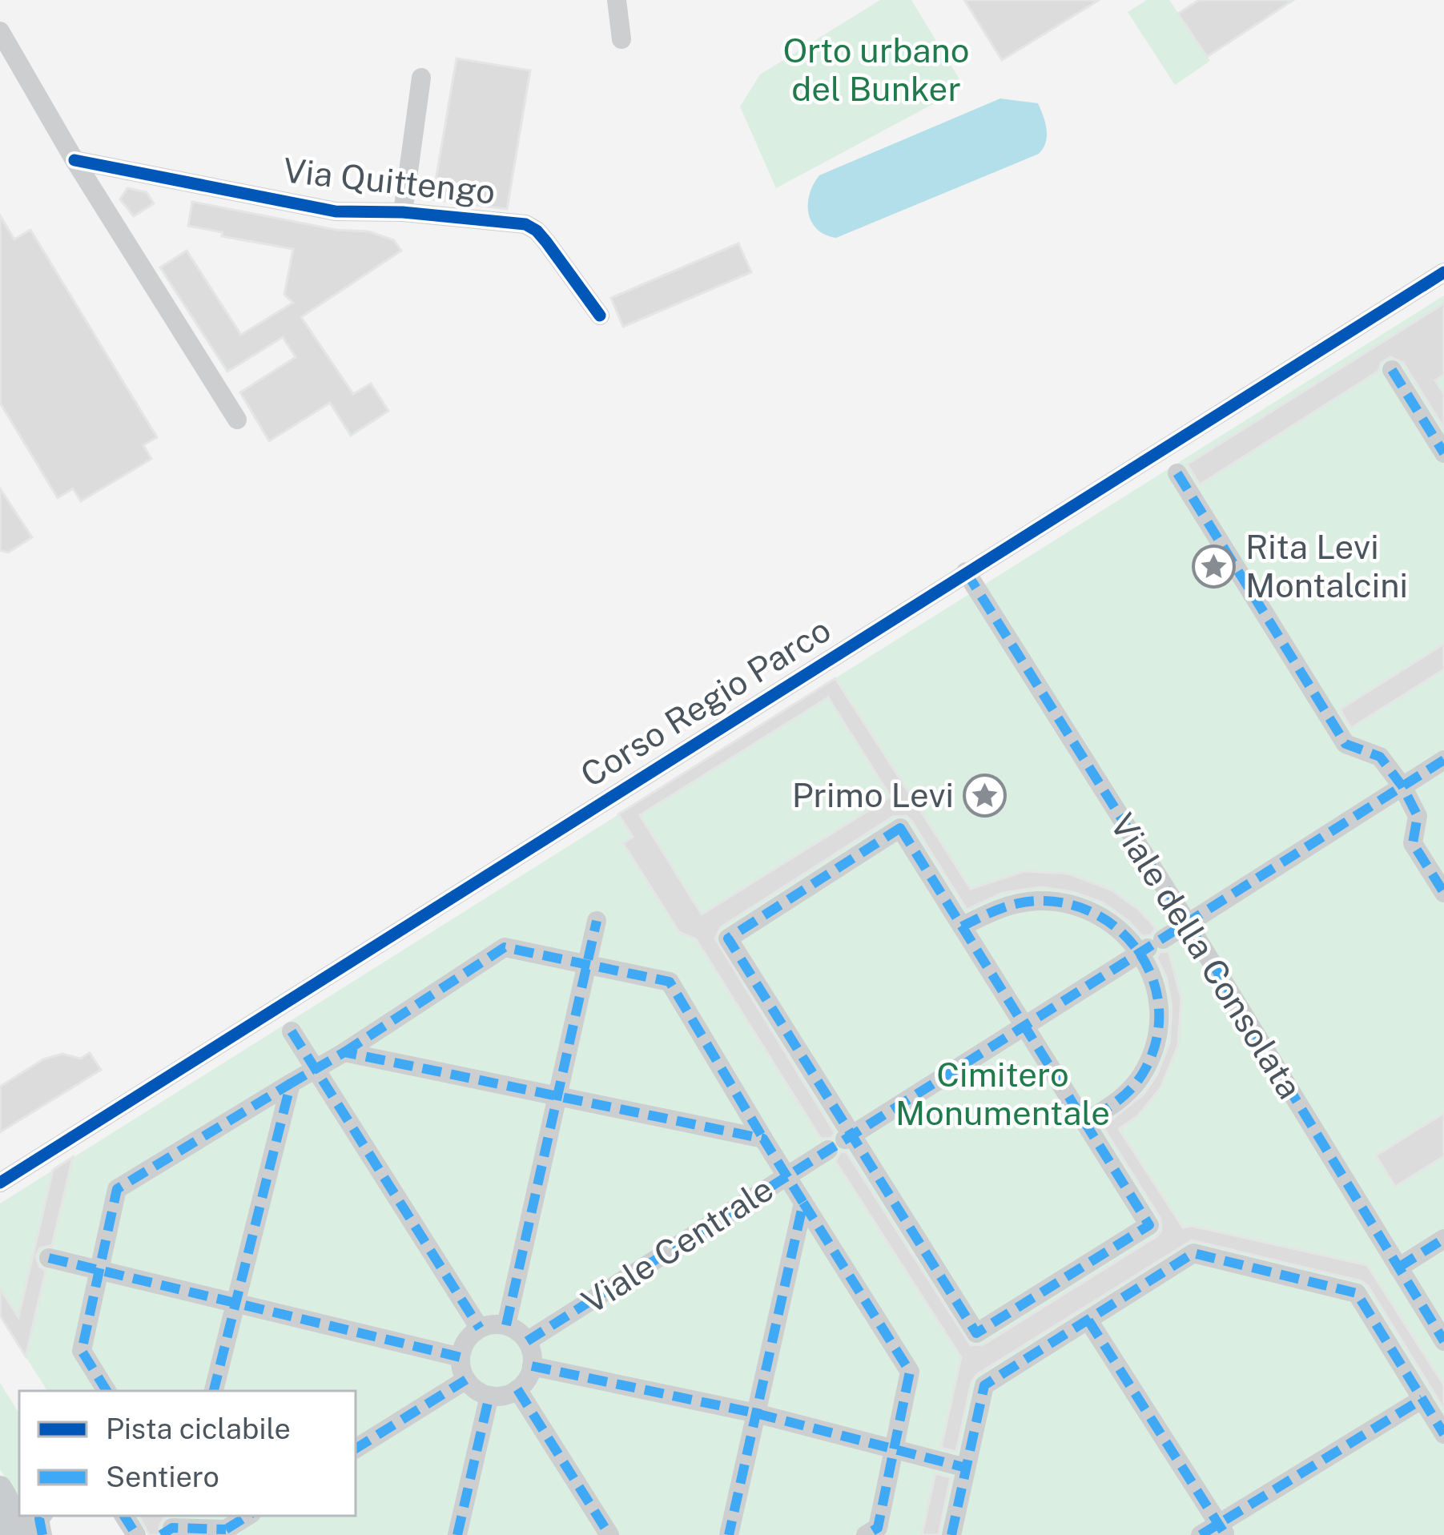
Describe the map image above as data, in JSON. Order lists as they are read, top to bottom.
{
  "streets": {
    "street": [
      "Via Quittengo",
      "Corso Regio Parco",
      "Viale della Consolata",
      "Viale Centrale"
    ]
  },
  "crossings": [
    ["Corso Regio Parco", "Viale della Consolata"],
    ["Viale della Consolata", "Viale Centrale"]
  ],
  "parks": ["Orto urbano del Bunker", "Cimitero Monumentale"],
  "places": {
    "place": ["Rita Levi Montalcini", "Primo Levi"]
  },
  "legend": ["Pista ciclabile", "Sentiero"]
}
